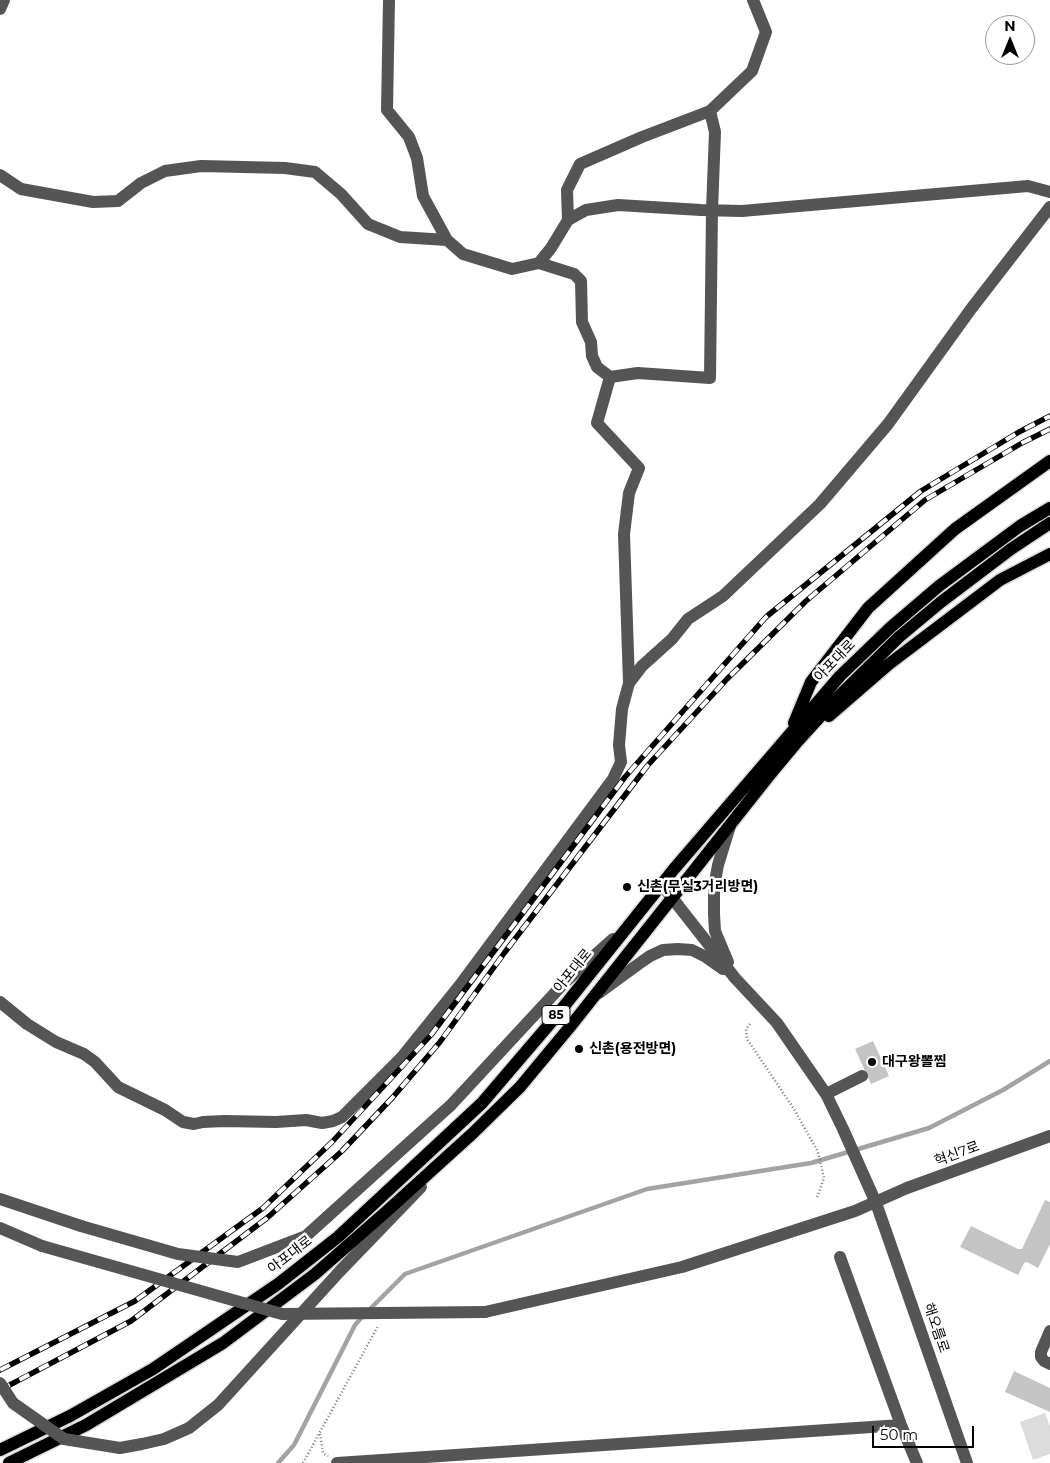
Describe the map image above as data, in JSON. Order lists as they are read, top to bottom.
{
  "streets": {
    "main road": ["아포대로", "85"],
    "street": ["혁신7로", "해오름로"]
  },
  "crossings": [
    ["혁신7로", "해오름로"]
  ],
  "places": ["신촌(무실3거리방면)", "신촌(용전방면)", "대구왕뽈찜"],
  "scale_bar": "50 m",
  "north": "top"
}
